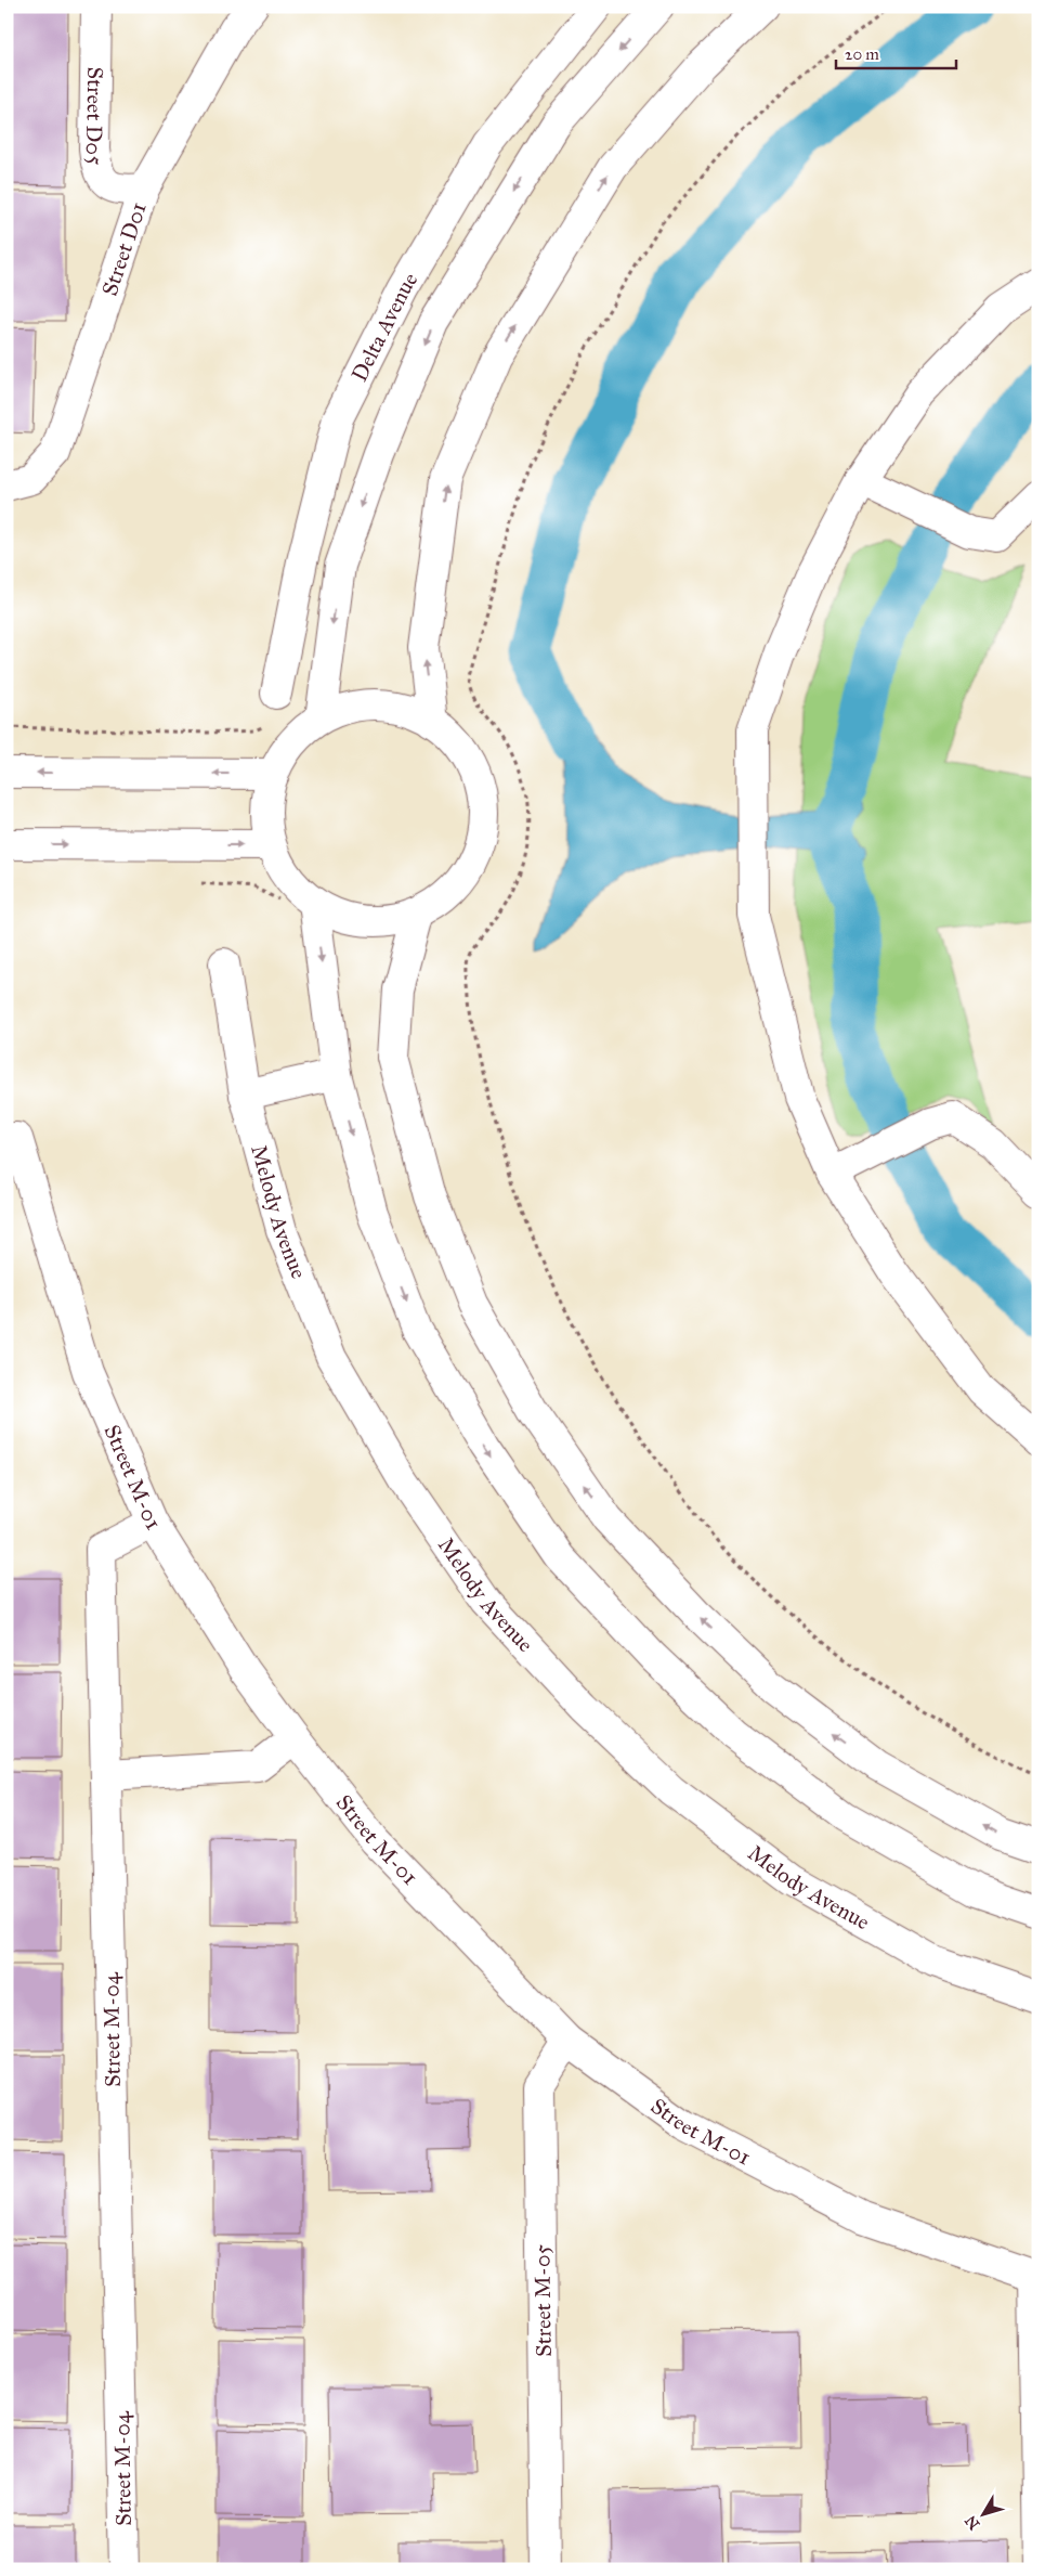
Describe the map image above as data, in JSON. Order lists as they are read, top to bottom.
{
  "streets": {
    "street": [
      "Street D05",
      "Street D01",
      "Delta Avenue",
      "Melody Avenue",
      "Street M-01",
      "Street M-04",
      "Street M-05"
    ]
  },
  "crossings": [
    ["Street D05", "Street D01"],
    ["Street M-01", "Street M-04"],
    ["Street M-01", "Street M-05"]
  ],
  "scale_bar": "20 m",
  "north": "bottom left"
}
